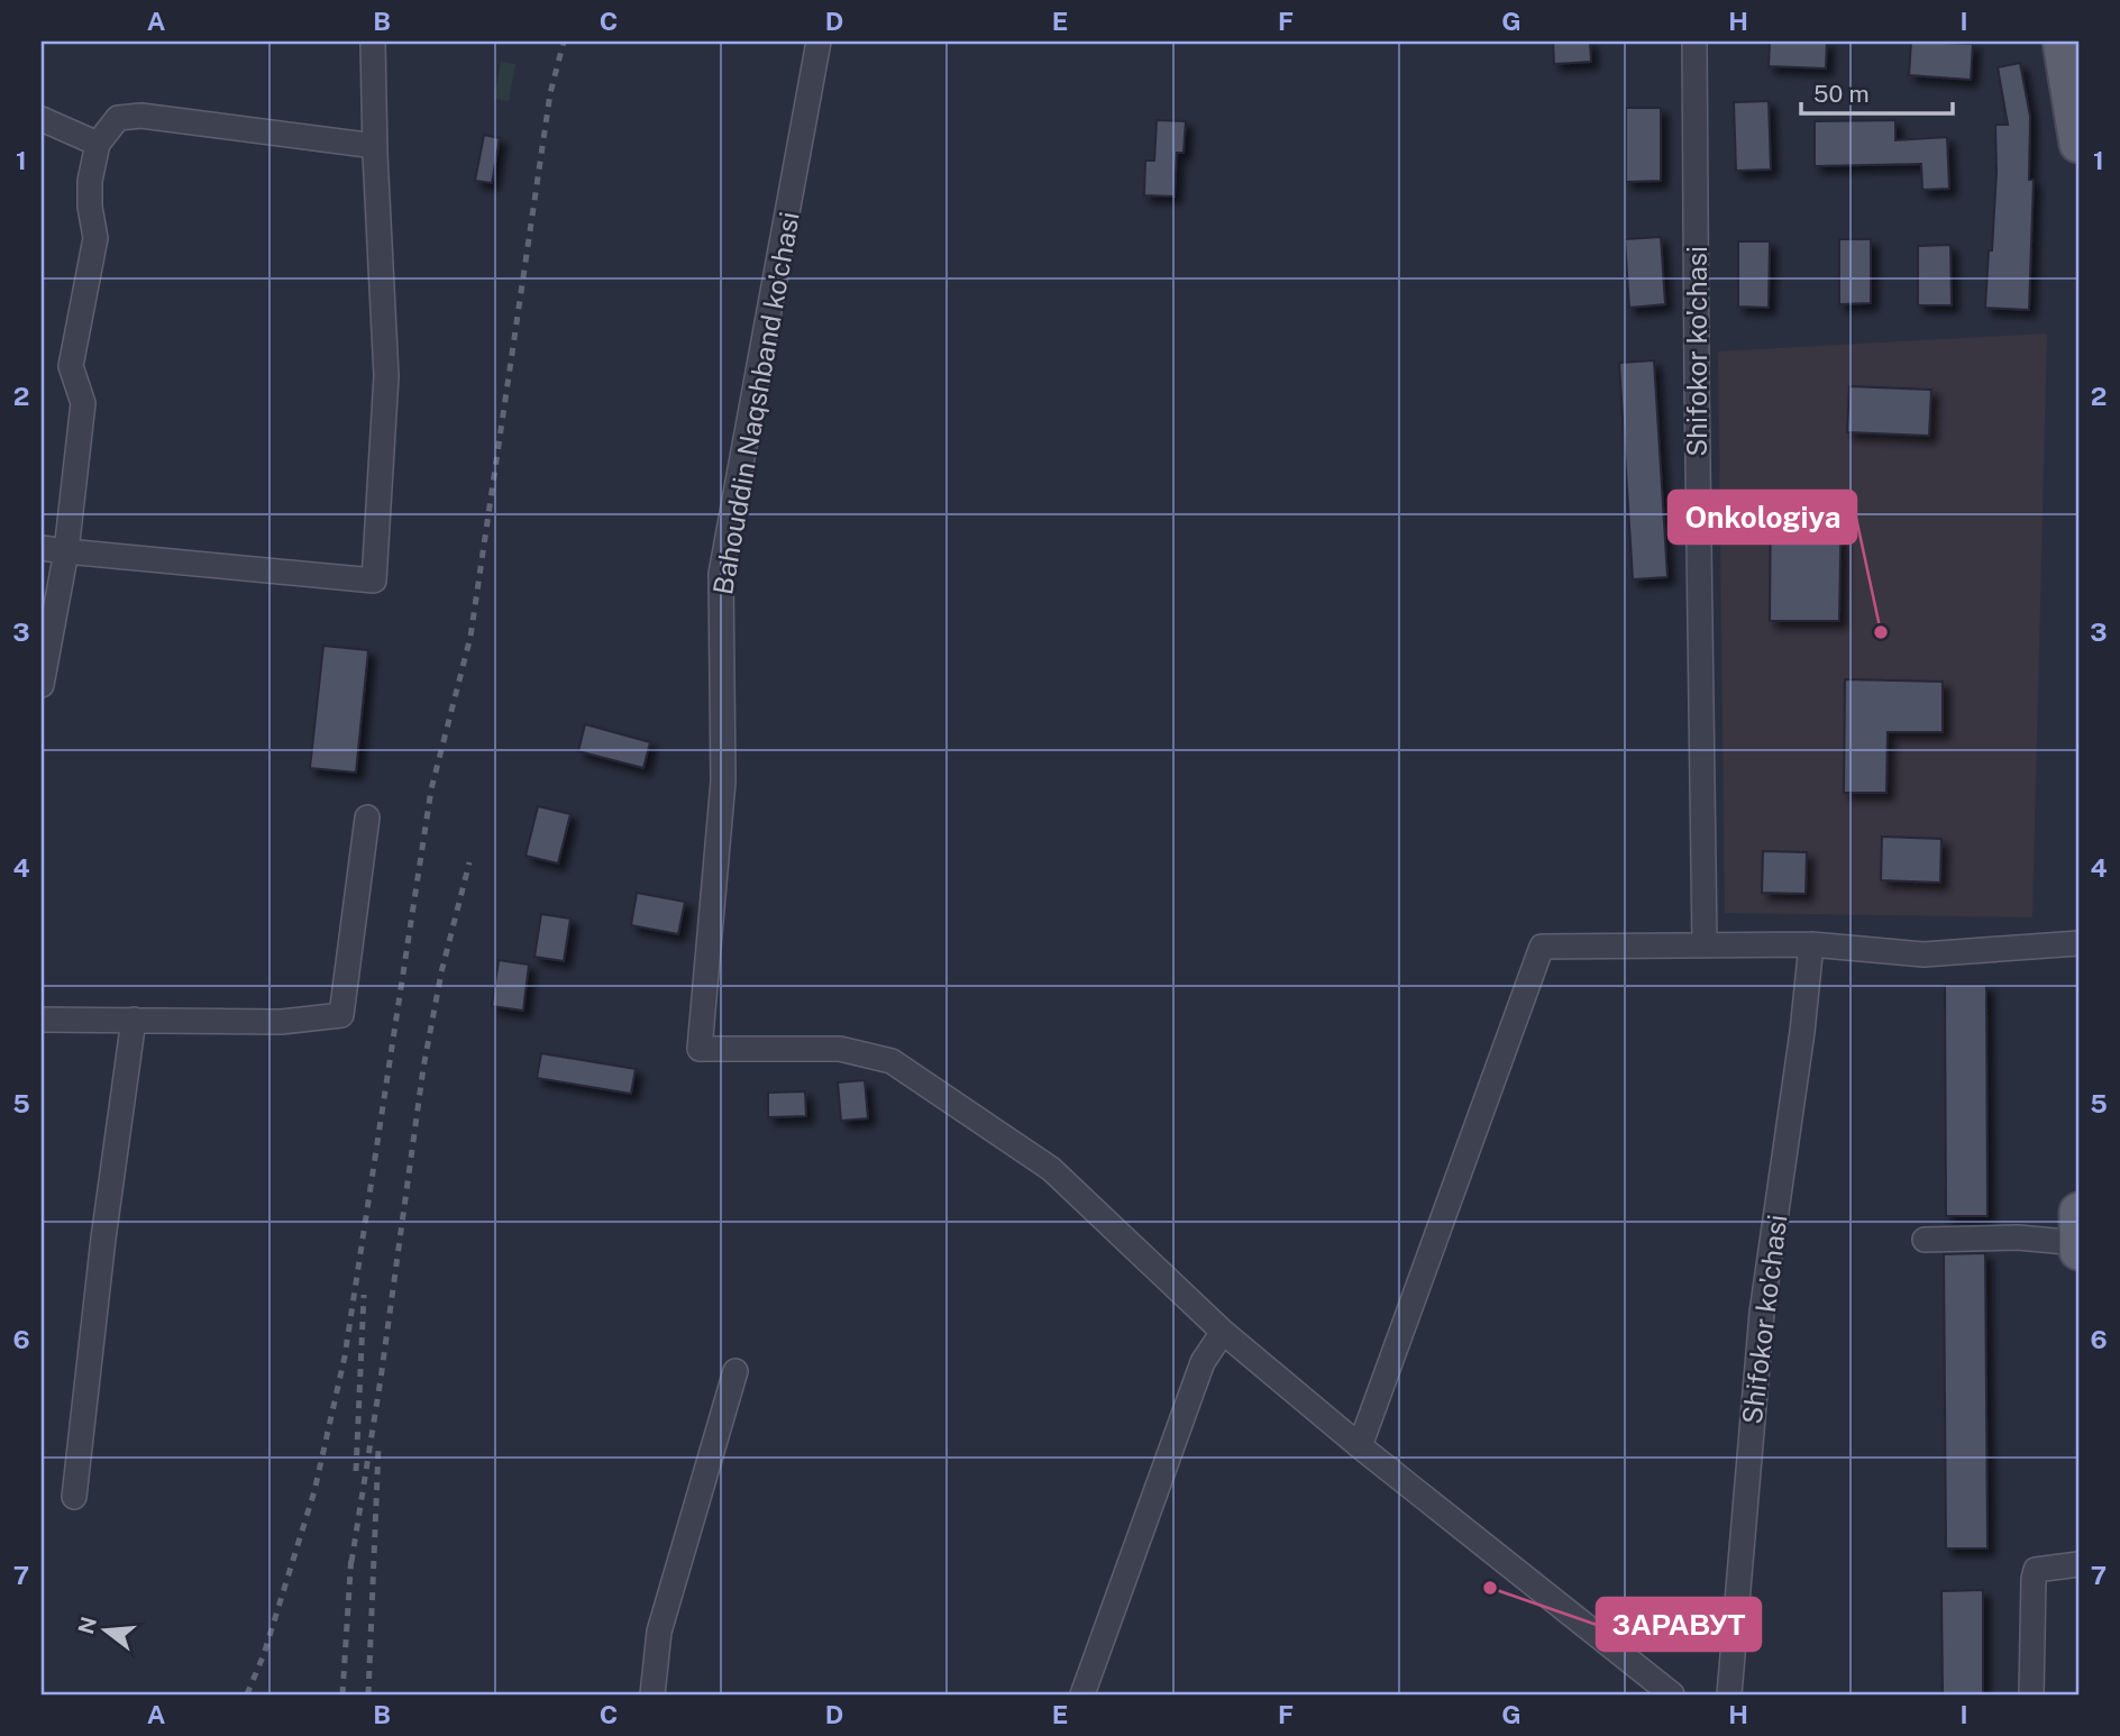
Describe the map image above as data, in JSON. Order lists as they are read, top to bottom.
{
  "streets": {
    "street": ["Shifokor ko'chasi", "Bahouddin Naqshband ko'chasi"]
  },
  "places": ["Onkologiya", "ЗАРАВУТ"],
  "scale_bar": "50 m",
  "north": "left",
  "grid": {
    "columns": [
      "A",
      "B",
      "C",
      "D",
      "E",
      "F",
      "G",
      "H",
      "I"
    ],
    "rows": [
      "1",
      "2",
      "3",
      "4",
      "5",
      "6",
      "7"
    ]
  }
}
